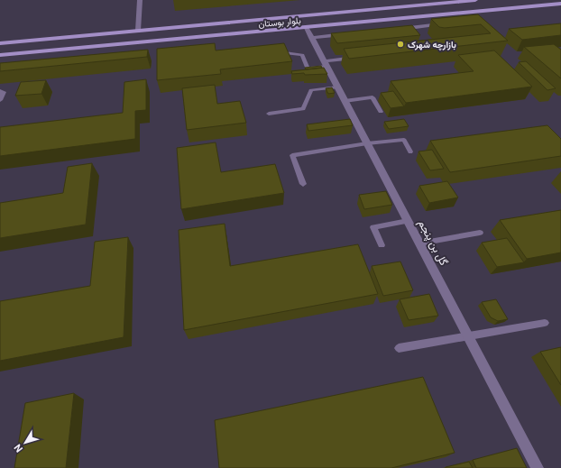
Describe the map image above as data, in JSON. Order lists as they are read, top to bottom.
{
  "streets": {
    "street": ["بلوار بوستان", "گل بن پنجم"]
  },
  "crossings": [
    ["بلوار بوستان", "گل بن پنجم"]
  ],
  "places": ["بازارچه شهرک"],
  "north": "bottom left"
}
